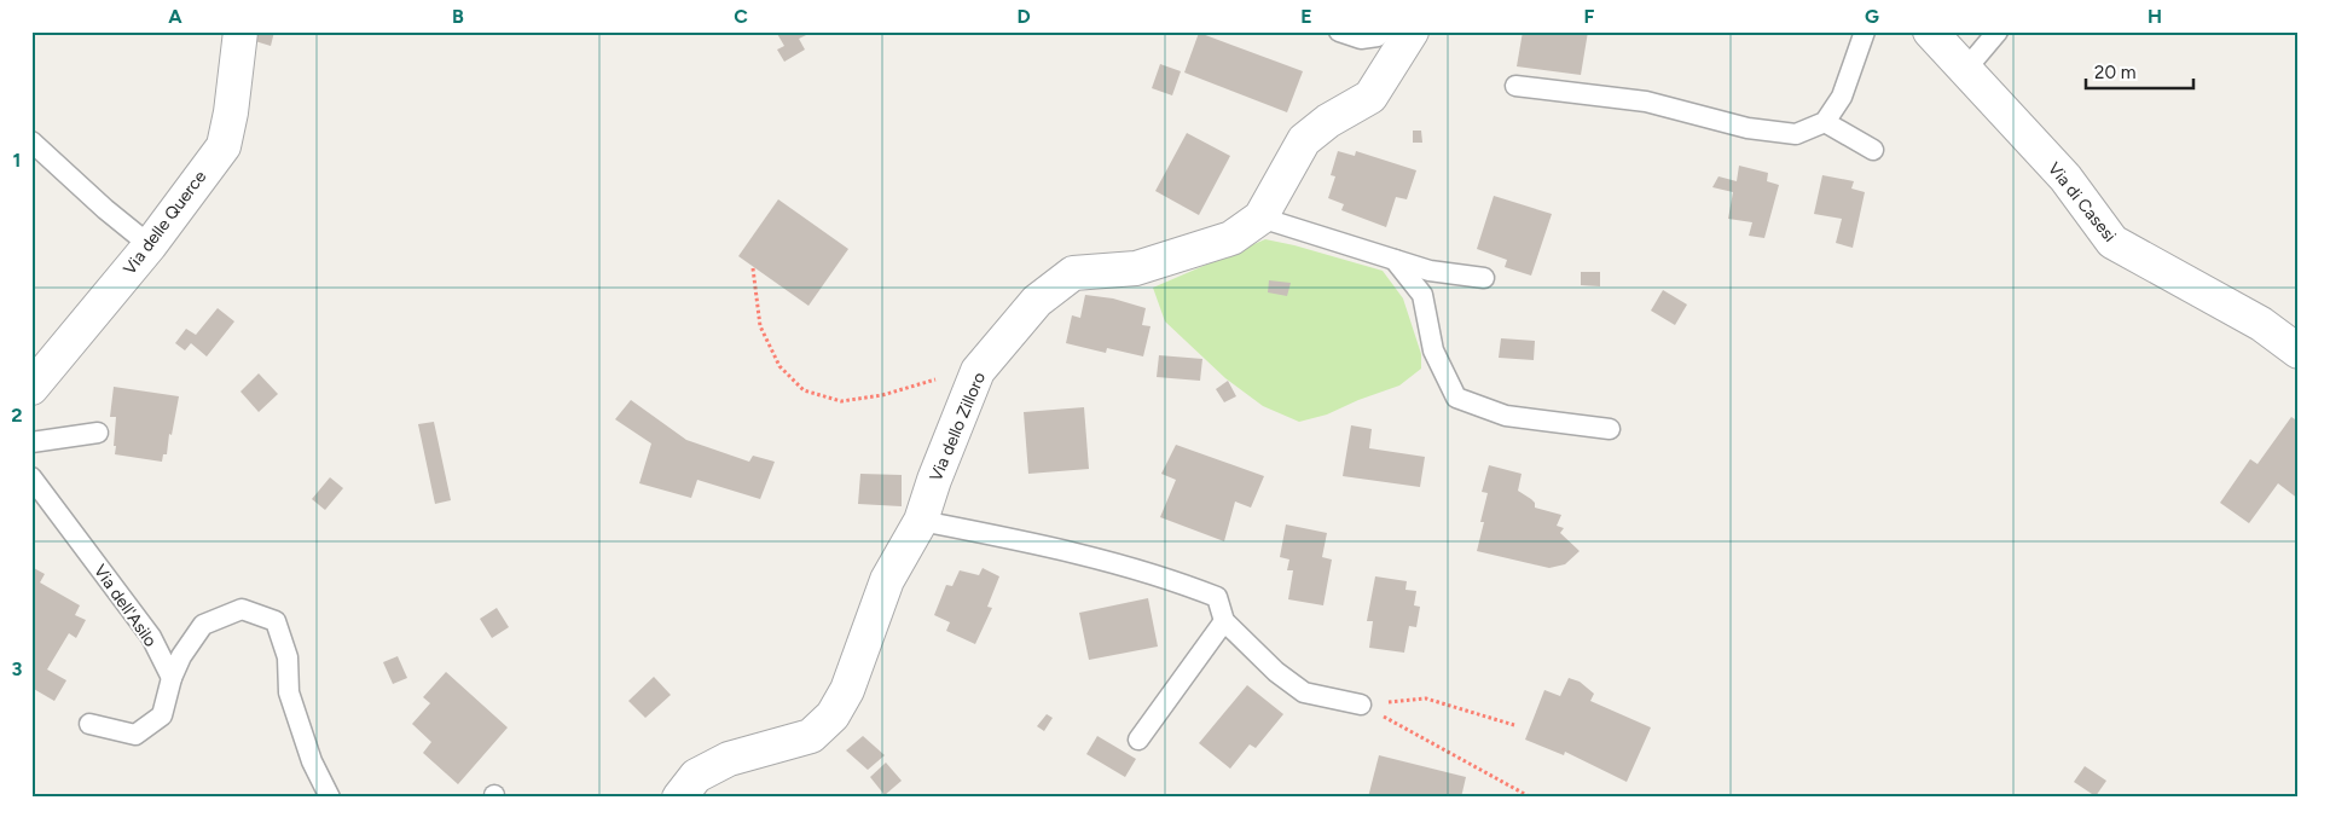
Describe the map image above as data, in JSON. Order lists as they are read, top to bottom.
{
  "streets": {
    "street": ["Via di Casesi", "Via delle Querce", "Via dello Zilloro"],
    "lane": ["Via dell'Asilo"]
  },
  "scale_bar": "20 m",
  "grid": {
    "columns": [
      "A",
      "B",
      "C",
      "D",
      "E",
      "F",
      "G",
      "H"
    ],
    "rows": ["1", "2", "3"]
  }
}
